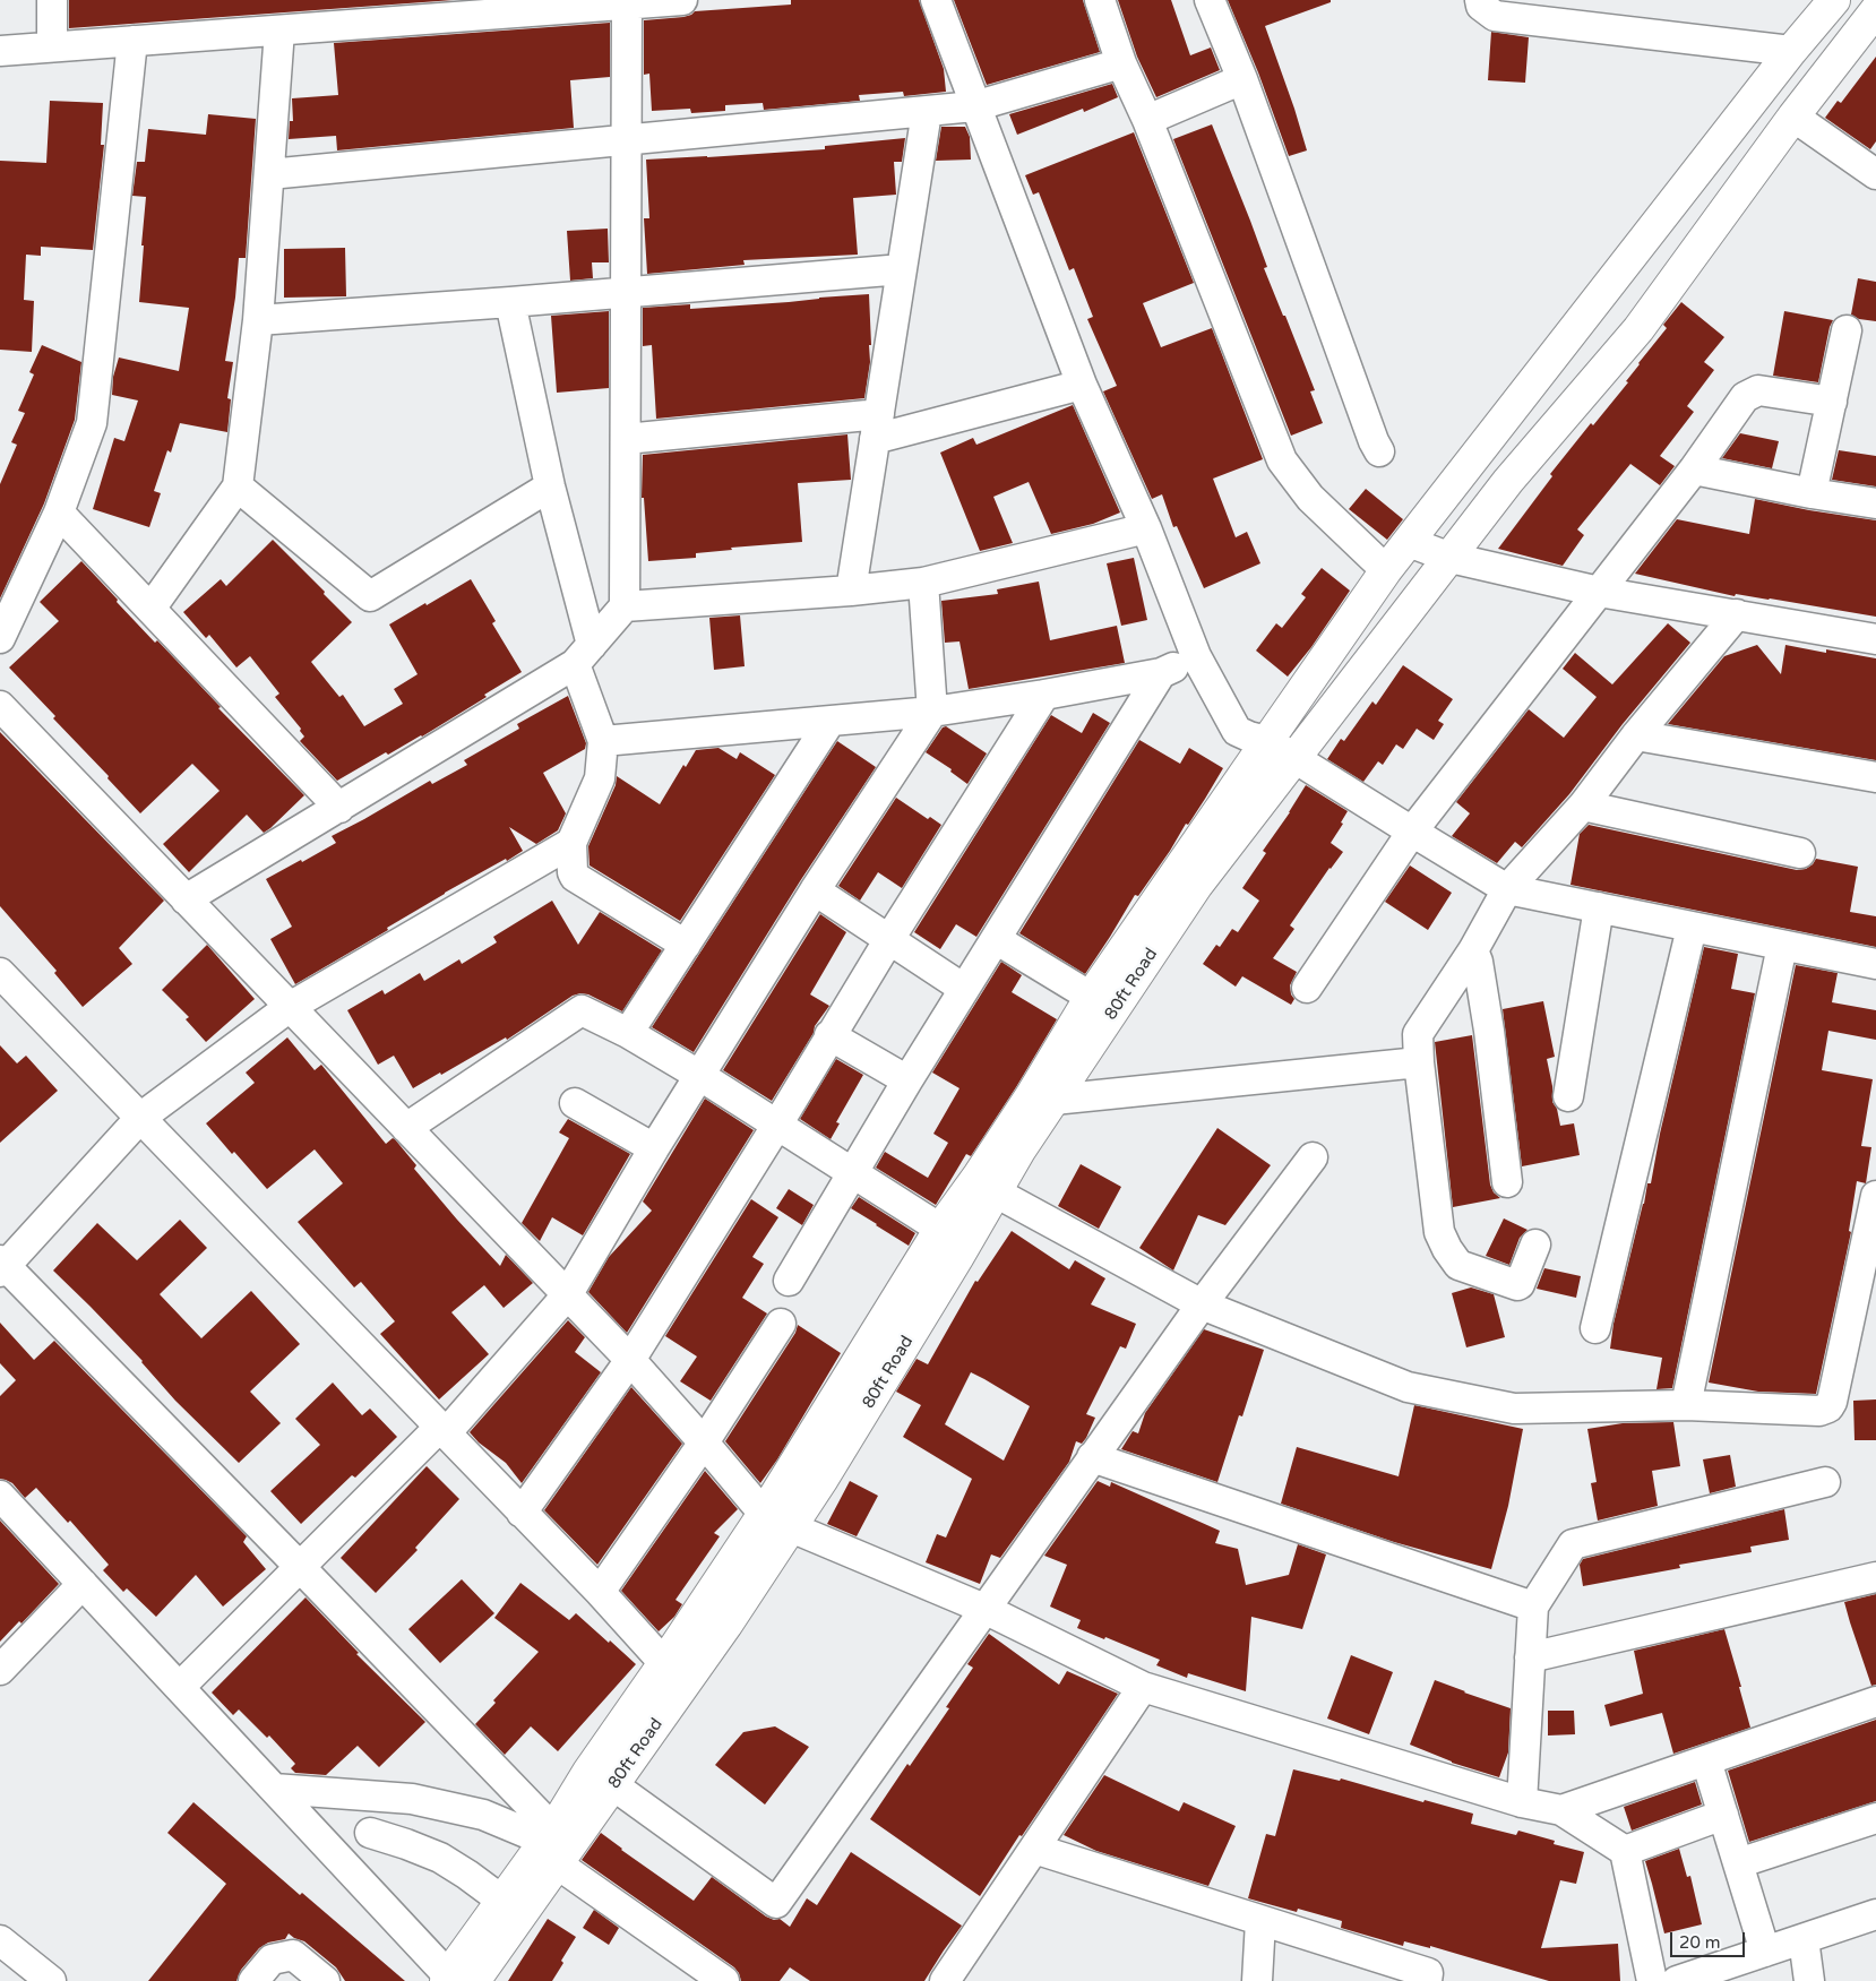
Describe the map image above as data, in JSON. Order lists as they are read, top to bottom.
{
  "streets": {
    "main road": ["80ft Road"]
  },
  "scale_bar": "20 m"
}
